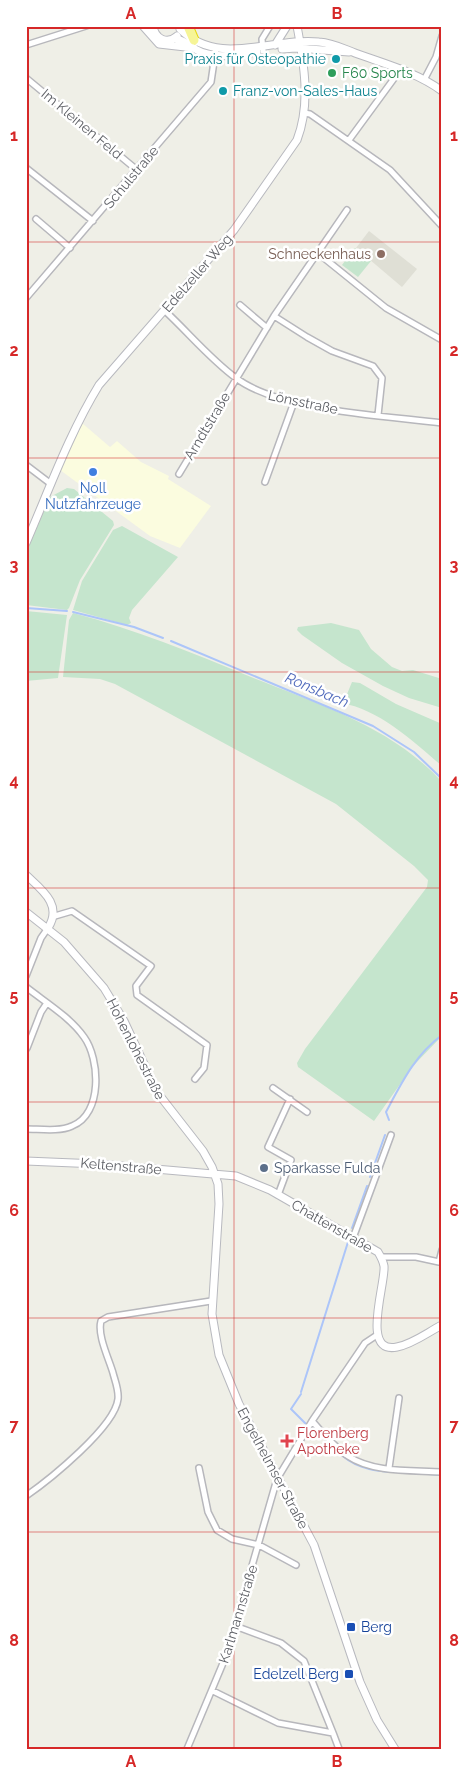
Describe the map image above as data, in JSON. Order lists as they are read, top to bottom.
{
  "streets": {
    "main road": [
      "Edelzeller Weg",
      "Hohenlohestraße",
      "Keltenstraße",
      "Chattenstraße",
      "Engelhelmser Straße"
    ],
    "street": [
      "Im Kleinen Feld",
      "Schulstraße",
      "Lönsstraße",
      "Arndtstraße",
      "Karlmannstraße"
    ]
  },
  "crossings": [
    ["Im Kleinen Feld", "Schulstraße"],
    ["Edelzeller Weg", "Lönsstraße"],
    ["Lönsstraße", "Arndtstraße"],
    ["Hohenlohestraße", "Keltenstraße"],
    ["Hohenlohestraße", "Chattenstraße"],
    ["Hohenlohestraße", "Engelhelmser Straße"],
    ["Keltenstraße", "Chattenstraße"],
    ["Keltenstraße", "Engelhelmser Straße"],
    ["Chattenstraße", "Engelhelmser Straße"],
    ["Engelhelmser Straße", "Karlmannstraße"]
  ],
  "water": ["Ronsbach"],
  "places": {
    "other": [
      "Praxis für Osteopathie",
      "F60 Sports",
      "Franz-von-Sales-Haus",
      "Schneckenhaus",
      "Noll Nutzfahrzeuge",
      "Sparkasse Fulda"
    ],
    "health": ["Florenberg Apotheke"],
    "transit": ["Berg", "Edelzell Berg"]
  },
  "grid": {
    "columns": ["A", "B"],
    "rows": [
      "1",
      "2",
      "3",
      "4",
      "5",
      "6",
      "7",
      "8"
    ]
  }
}
